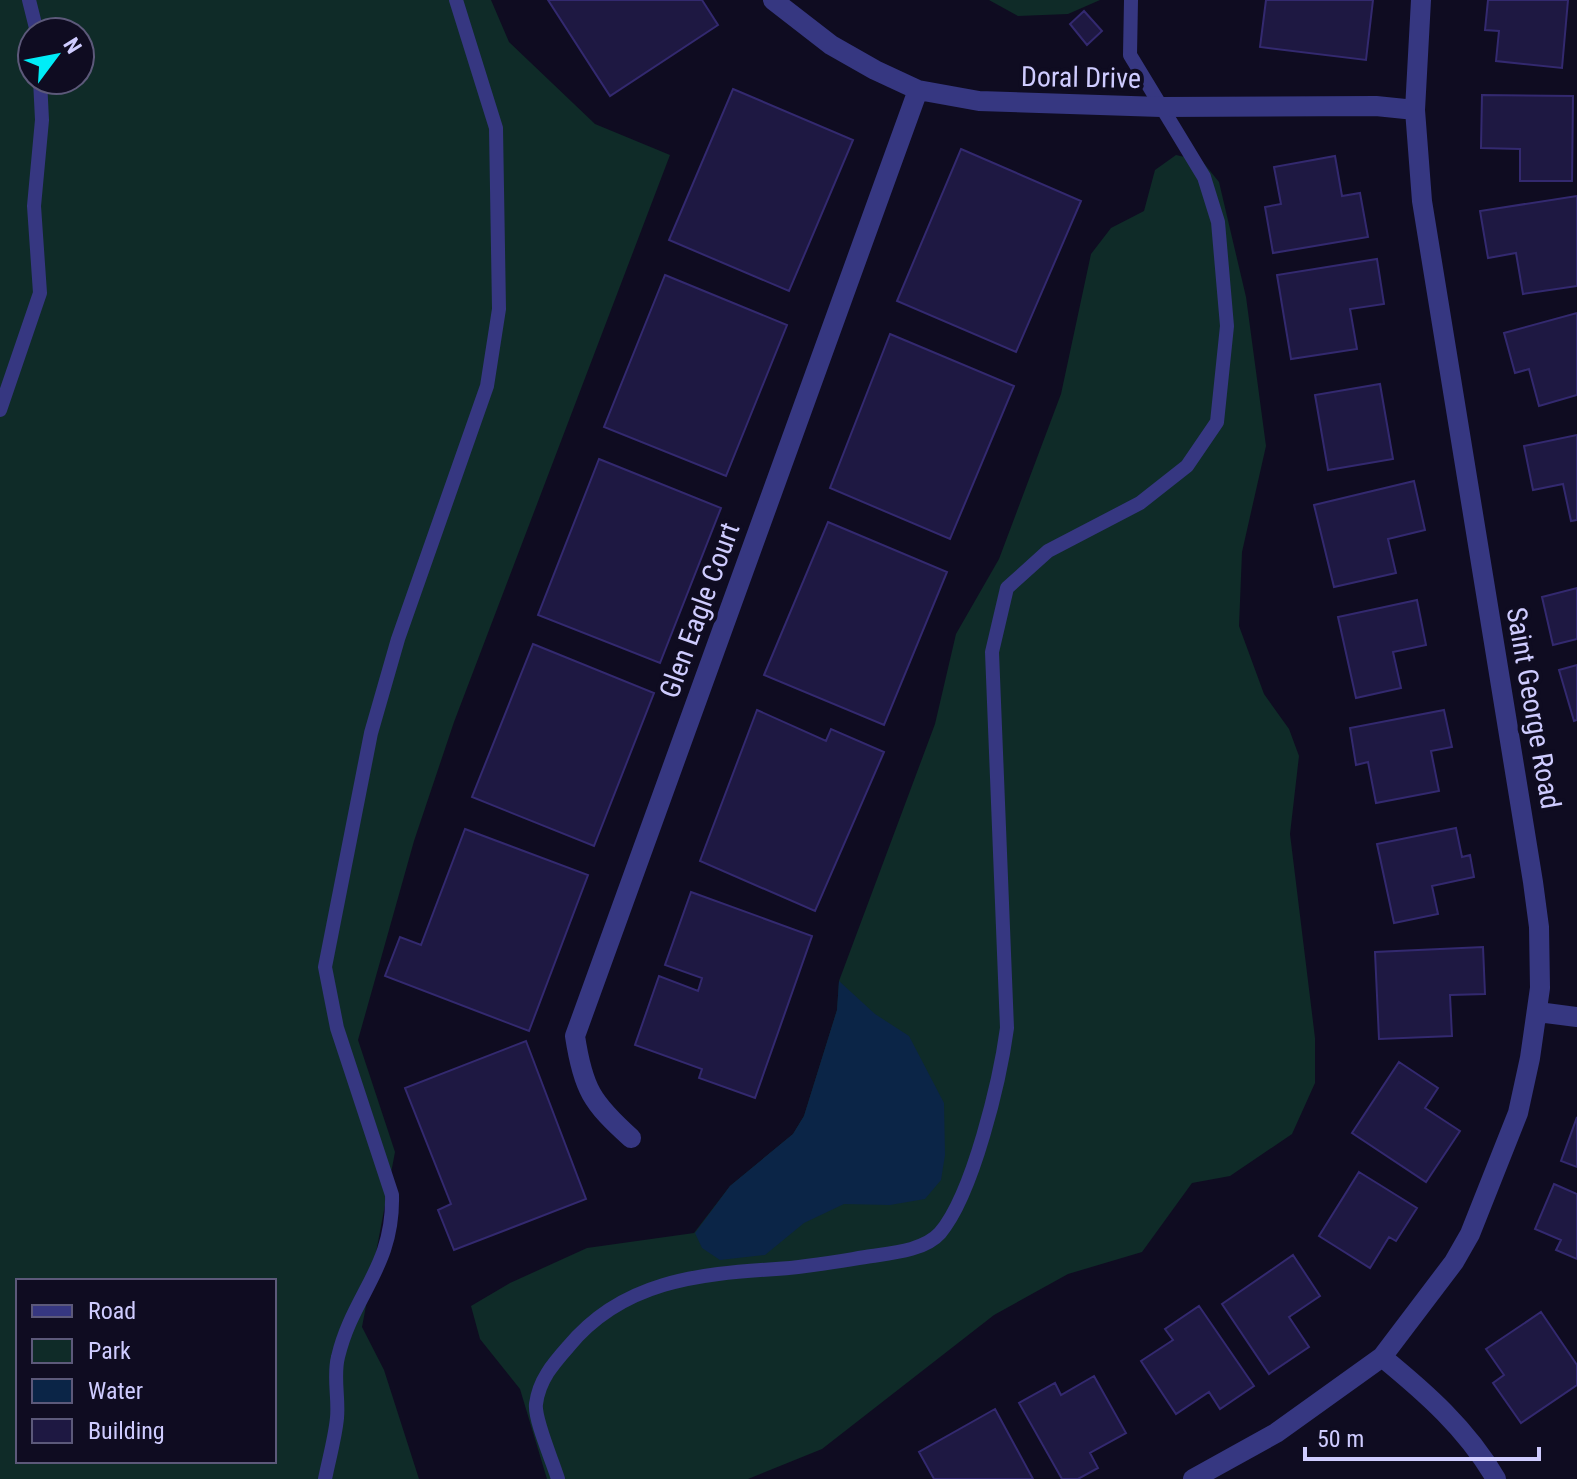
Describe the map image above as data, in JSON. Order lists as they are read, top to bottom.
{
  "streets": {
    "street": ["Doral Drive", "Glen Eagle Court", "Saint George Road"]
  },
  "crossings": [
    ["Doral Drive", "Glen Eagle Court"],
    ["Doral Drive", "Saint George Road"]
  ],
  "legend": [
    "Road",
    "Park",
    "Water",
    "Building"
  ],
  "scale_bar": "50 m",
  "north": "top right"
}
